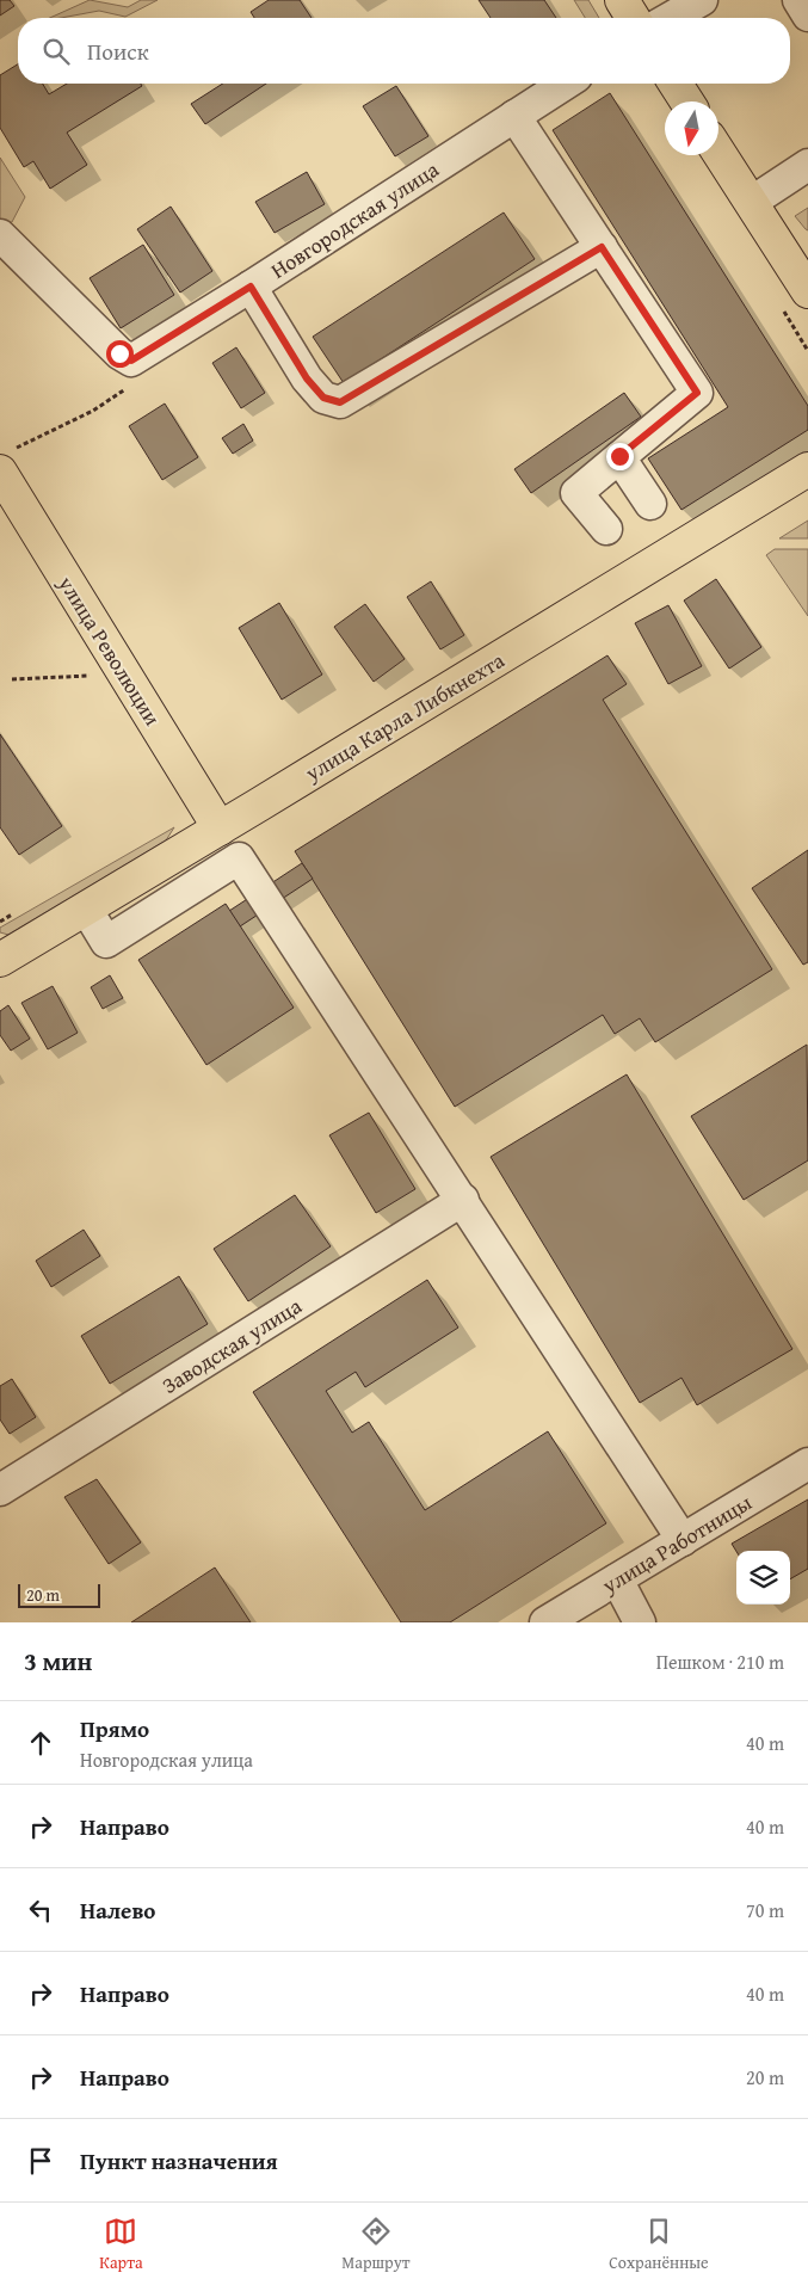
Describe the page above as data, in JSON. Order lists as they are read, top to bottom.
{
  "streets": {
    "main road": ["улица Революции", "улица Карла Либкнехта"],
    "street": ["Новгородская улица", "Заводская улица", "улица Работницы"]
  },
  "crossings": [
    ["улица Революции", "улица Карла Либкнехта"]
  ],
  "scale_bar": "20 m",
  "north": "bottom",
  "page": {
    "search": "Поиск",
    "scale": "20 m",
    "heading": ["3 мин", "Пешком · 210 m"],
    "list": [
      ["Прямо", "Новгородская улица", "40 m"],
      ["Направо", "40 m"],
      ["Налево", "70 m"],
      ["Направо", "40 m"],
      ["Направо", "20 m"],
      "Пункт назначения"
    ],
    "nav": ["Карта", "Маршрут", "Сохранённые"]
  }
}
